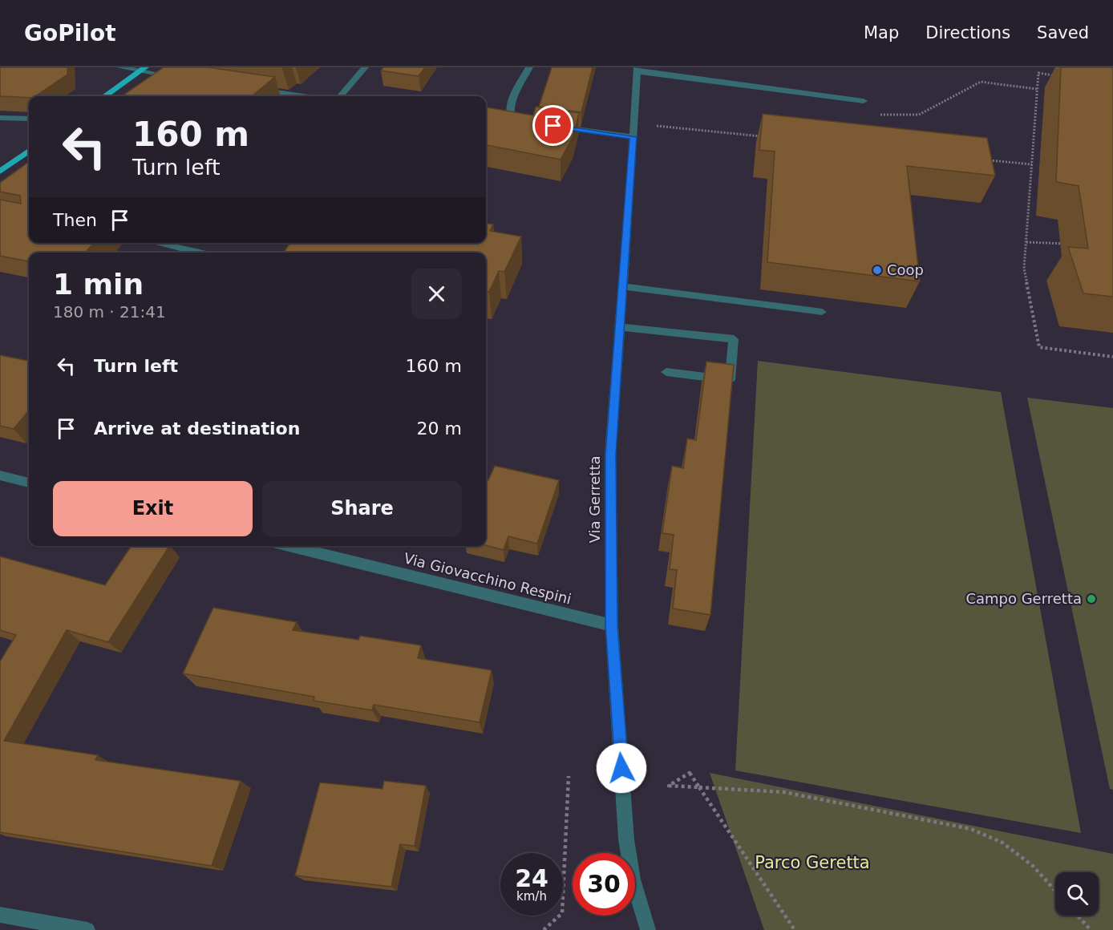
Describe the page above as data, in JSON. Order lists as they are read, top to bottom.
{
  "streets": {
    "street": ["Via Gerretta", "Via Giovacchino Respini"]
  },
  "crossings": [
    ["Via Gerretta", "Via Giovacchino Respini"]
  ],
  "parks": ["Parco Geretta"],
  "places": ["Coop", "Campo Gerretta"],
  "page": {
    "header": "GoPilot",
    "nav": ["Map", "Directions", "Saved"],
    "turn": ["160 m", "Turn left"],
    "then": "Then",
    "heading": ["1 min", "180 m · 21:41"],
    "list": [
      {
        "name": "Turn left",
        "value": "160 m"
      },
      {
        "name": "Arrive at destination",
        "value": "20 m"
      }
    ],
    "buttons": ["Exit", "Share"],
    "speed": "24 km/h",
    "limit": "30"
  }
}
